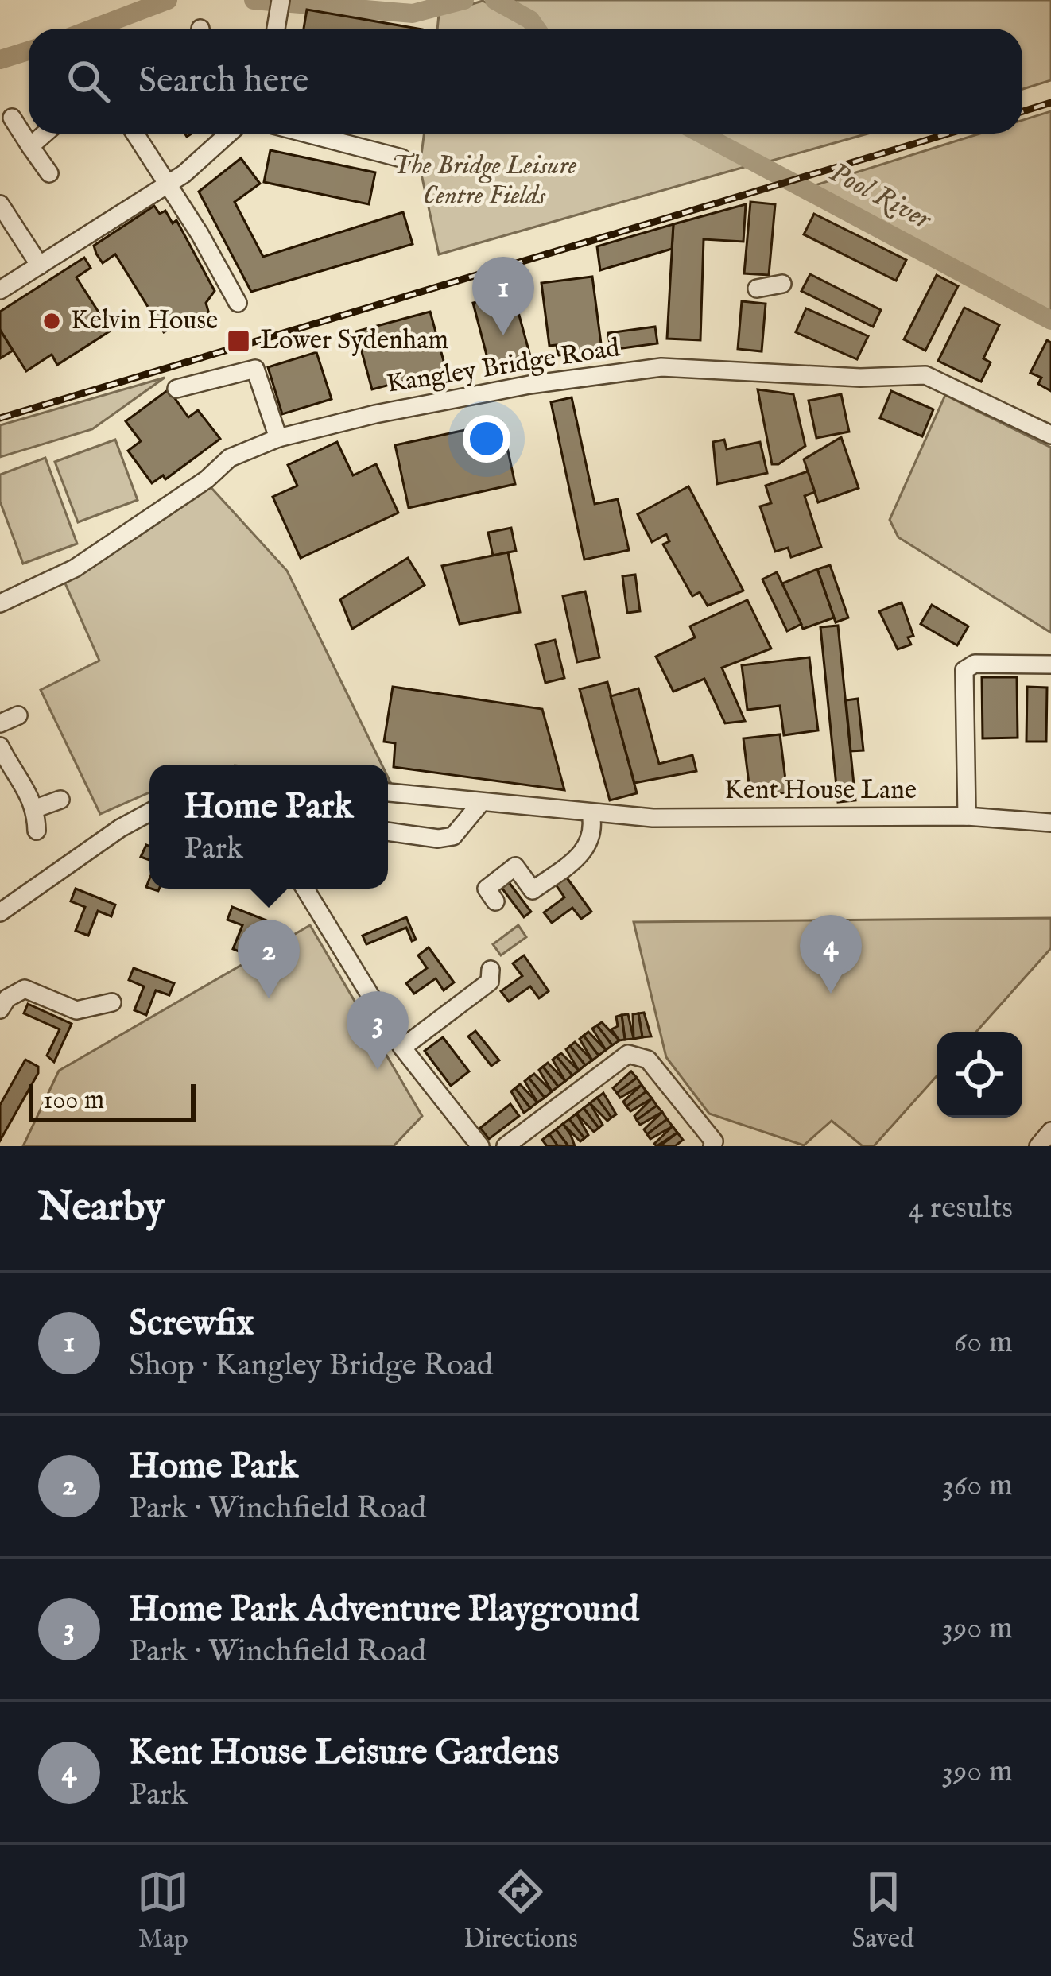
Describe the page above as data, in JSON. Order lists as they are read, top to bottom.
{
  "streets": {
    "street": ["Kangley Bridge Road", "Kent House Lane"]
  },
  "water": ["Pool River"],
  "parks": ["The Bridge Leisure Centre Fields"],
  "places": {
    "other": ["Kelvin House"],
    "transit": ["Lower Sydenham"]
  },
  "scale_bar": "100 m",
  "page": {
    "search": "Search here",
    "pins": [
      "1",
      "4",
      "2",
      "3"
    ],
    "popup": ["Home Park", "Park"],
    "scale": "100 m",
    "heading": ["Nearby", "4 results"],
    "list": [
      {
        "mark": "1",
        "name": "Screwfix",
        "note": "Shop · Kangley Bridge Road",
        "value": "60 m"
      },
      {
        "mark": "2",
        "name": "Home Park",
        "note": "Park · Winchfield Road",
        "value": "360 m"
      },
      {
        "mark": "3",
        "name": "Home Park Adventure Playground",
        "note": "Park · Winchfield Road",
        "value": "390 m"
      },
      {
        "mark": "4",
        "name": "Kent House Leisure Gardens",
        "note": "Park",
        "value": "390 m"
      }
    ],
    "nav": ["Map", "Directions", "Saved"]
  }
}
